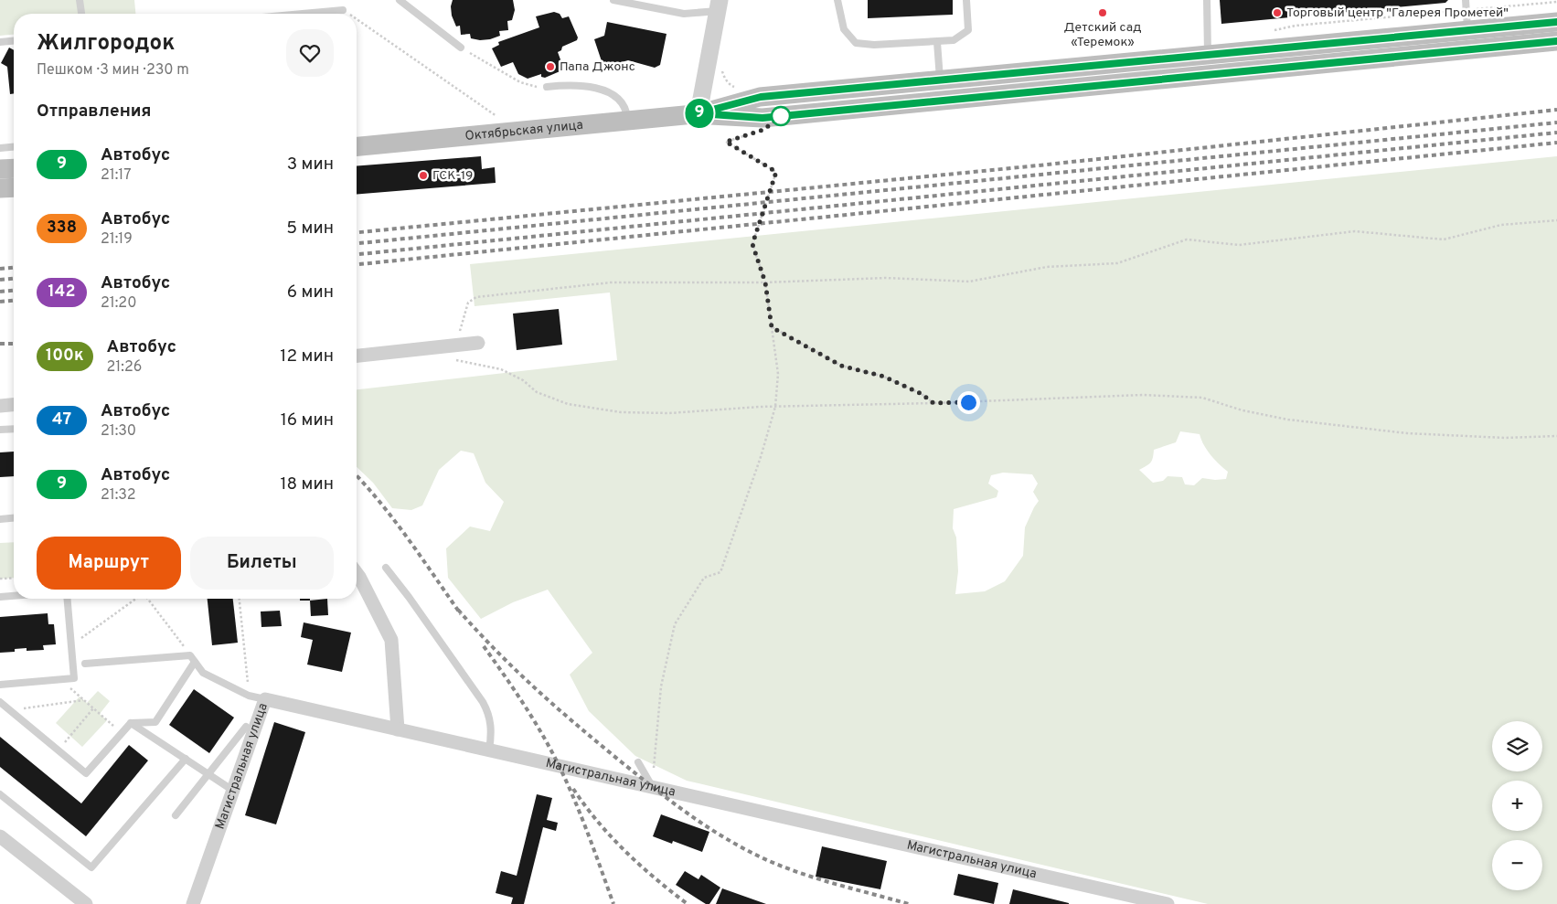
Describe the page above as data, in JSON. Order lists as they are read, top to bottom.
{
  "streets": {
    "main road": ["Октябрьская улица"],
    "street": ["Магистральная улица"]
  },
  "places": [
    "Детский сад «Теремок»",
    "Торговый центр \"Галерея Прометей\"",
    "Папа Джонс",
    "ГСК-19"
  ],
  "lines": ["bus line 9"],
  "page": {
    "on_map": "9",
    "heading": [
      ["Жилгородок", "Пешком · 3 мин · 230 m"],
      "Отправления"
    ],
    "list": [
      {
        "mark": "9",
        "name": "Автобус",
        "note": "21:17",
        "value": "3 мин"
      },
      {
        "mark": "338",
        "name": "Автобус",
        "note": "21:19",
        "value": "5 мин"
      },
      {
        "mark": "142",
        "name": "Автобус",
        "note": "21:20",
        "value": "6 мин"
      },
      {
        "mark": "100к",
        "name": "Автобус",
        "note": "21:26",
        "value": "12 мин"
      },
      {
        "mark": "47",
        "name": "Автобус",
        "note": "21:30",
        "value": "16 мин"
      },
      {
        "mark": "9",
        "name": "Автобус",
        "note": "21:32",
        "value": "18 мин"
      }
    ],
    "buttons": ["Маршрут", "Билеты"],
    "map_buttons": ["+", "−"]
  }
}
